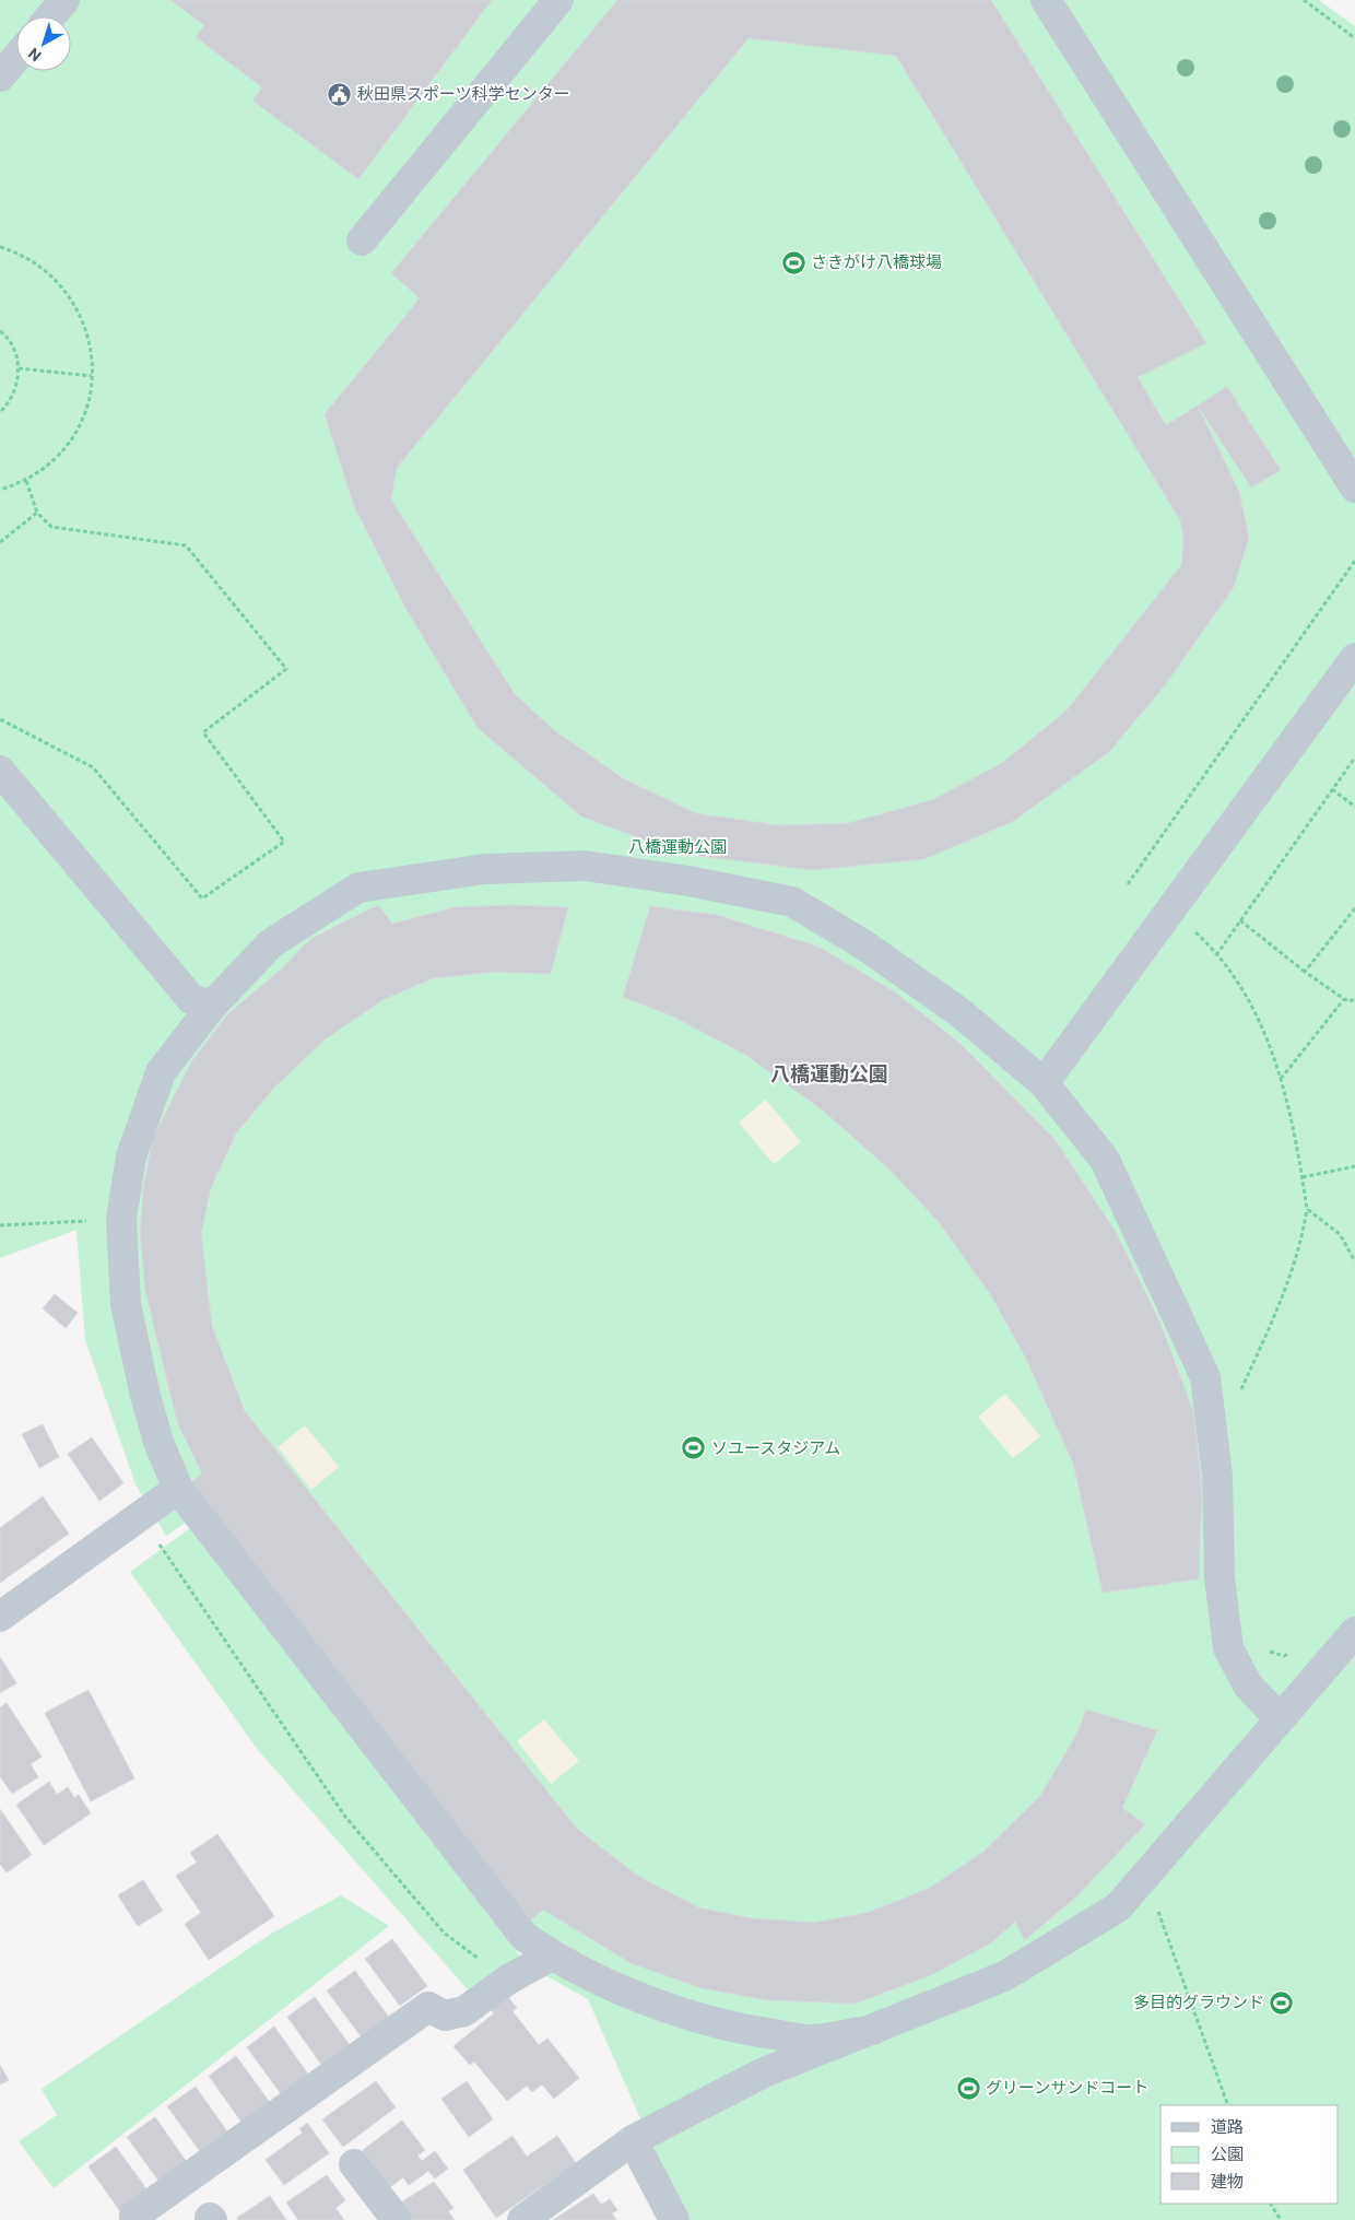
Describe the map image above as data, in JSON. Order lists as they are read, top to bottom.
{
  "districts": ["八橋運動公園"],
  "parks": ["八橋運動公園"],
  "places": {
    "public building": ["秋田県スポーツ科学センター"],
    "sports": [
      "さきがけ八橋球場",
      "ソユースタジアム",
      "多目的グラウンド",
      "グリーンサンドコート"
    ]
  },
  "legend": ["道路", "公園", "建物"],
  "north": "bottom left"
}
